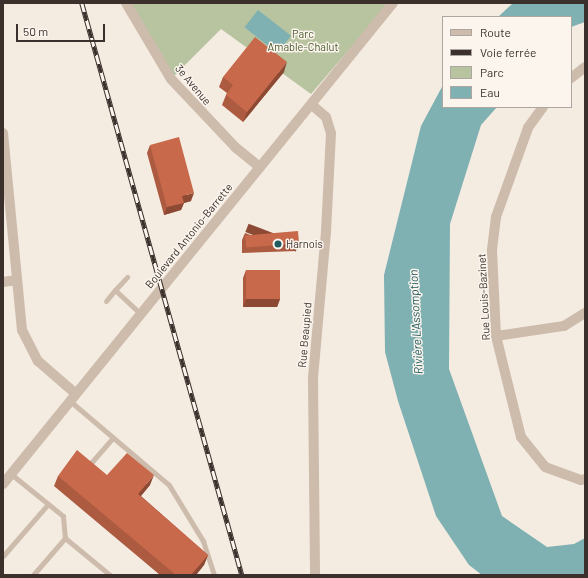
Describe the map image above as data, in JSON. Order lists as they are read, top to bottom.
{
  "streets": {
    "street": [
      "3e Avenue",
      "Boulevard Antonio-Barrette",
      "Rue Louis-Bazinet",
      "Rue Beaupied"
    ]
  },
  "crossings": [
    ["3e Avenue", "Boulevard Antonio-Barrette"],
    ["Boulevard Antonio-Barrette", "Rue Beaupied"]
  ],
  "water": ["Rivière L'Assomption"],
  "parks": ["Parc Amable-Chalut"],
  "places": ["Harnois"],
  "legend": [
    "Route",
    "Voie ferrée",
    "Parc",
    "Eau"
  ],
  "scale_bar": "50 m"
}
